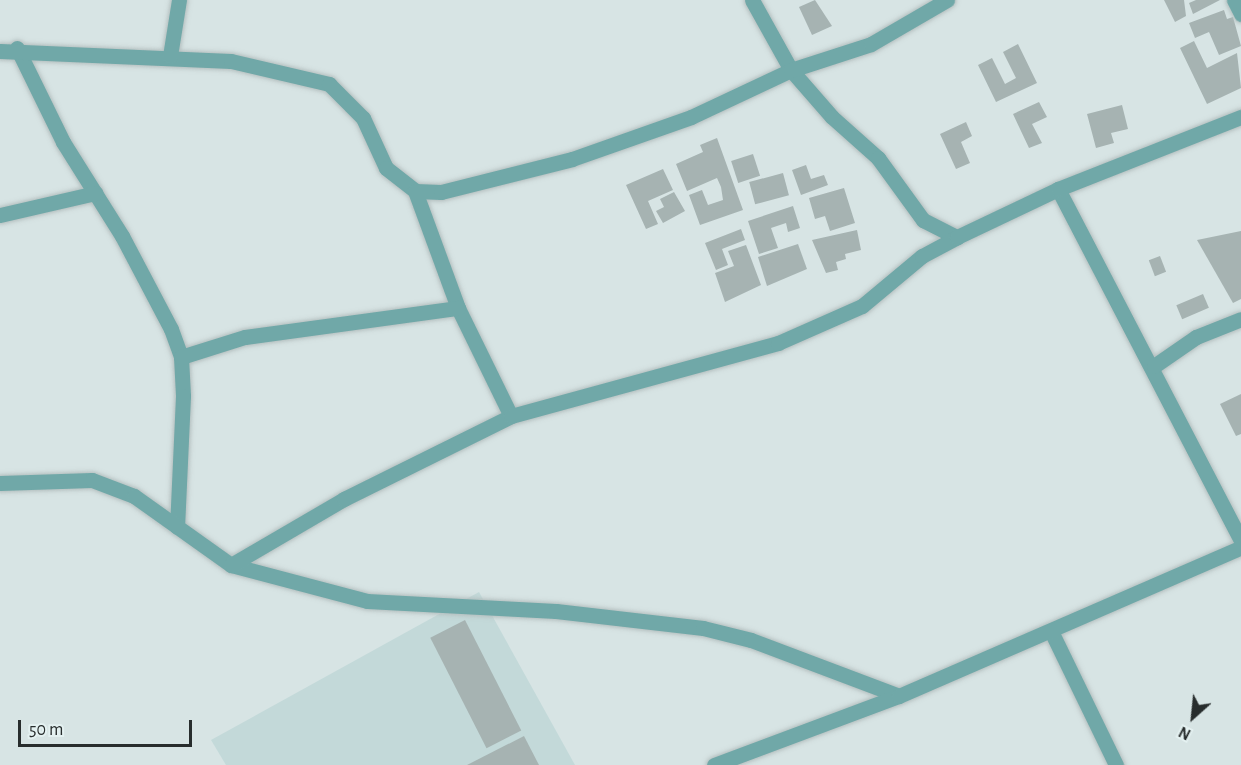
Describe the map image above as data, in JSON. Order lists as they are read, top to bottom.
{
  "scale_bar": "50 m",
  "north": "bottom left"
}
